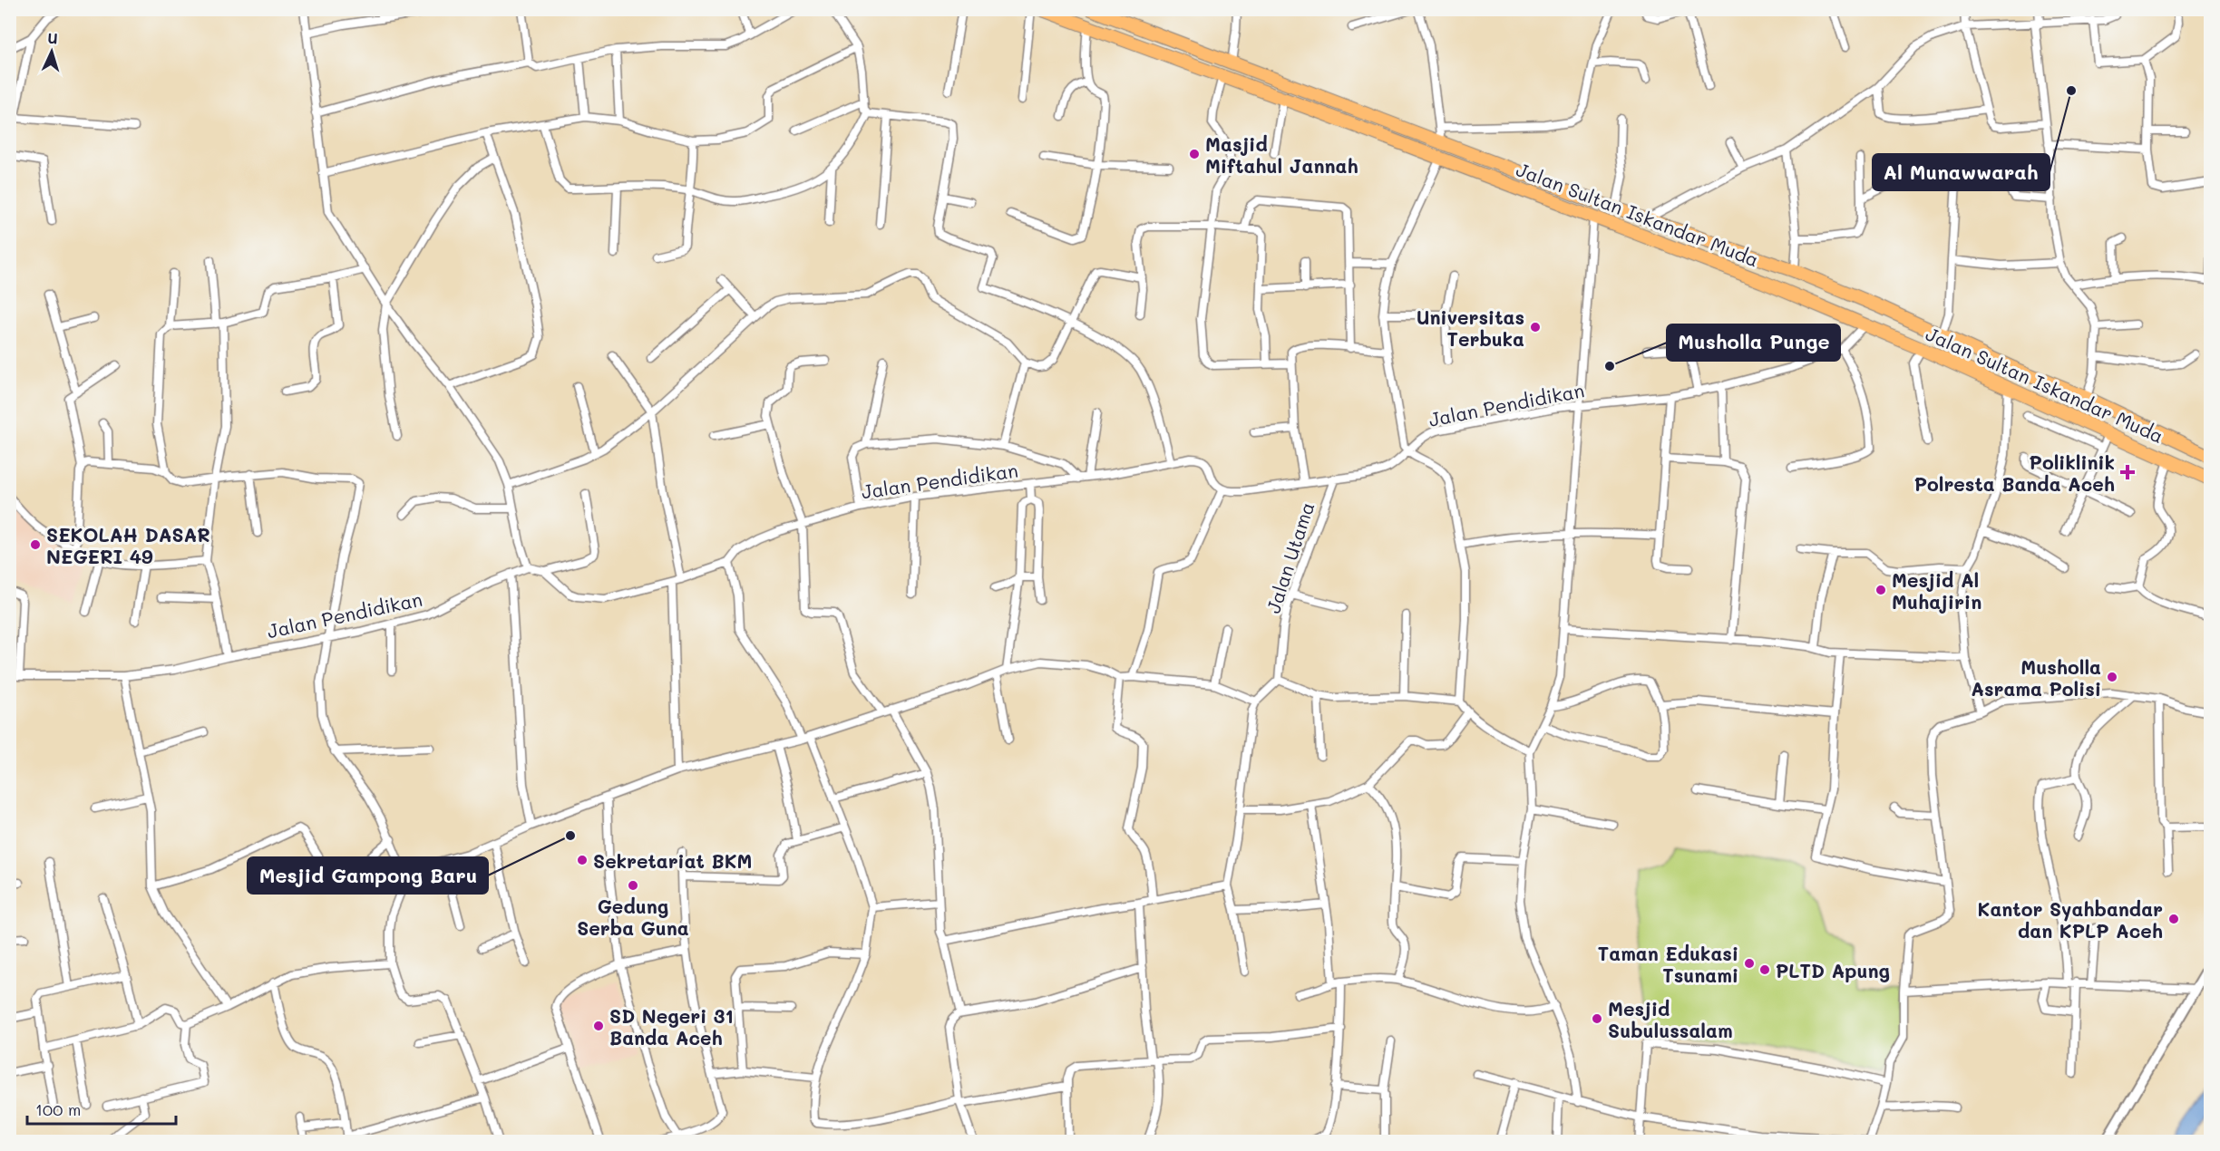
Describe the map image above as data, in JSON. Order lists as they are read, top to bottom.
{
  "streets": {
    "highway": ["Jalan Sultan Iskandar Muda"],
    "street": ["Jalan Pendidikan", "Jalan Utama"]
  },
  "crossings": [
    ["Jalan Sultan Iskandar Muda", "Jalan Pendidikan"],
    ["Jalan Pendidikan", "Jalan Utama"]
  ],
  "places": {
    "other": [
      "Al Munawwarah",
      "Masjid Miftahul Jannah",
      "Universitas Terbuka",
      "Musholla Punge",
      "SEKOLAH DASAR NEGERI 49",
      "Mesjid Al Muhajirin",
      "Musholla Asrama Polisi",
      "Mesjid Gampong Baru",
      "Sekretariat BKM",
      "Gedung Serba Guna",
      "Kantor Syahbandar dan KPLP Aceh",
      "Taman Edukasi Tsunami",
      "PLTD Apung",
      "Mesjid Subulussalam",
      "SD Negeri 31 Banda Aceh"
    ],
    "health": ["Poliklinik Polresta Banda Aceh"]
  },
  "scale_bar": "100 m",
  "north": "top"
}
